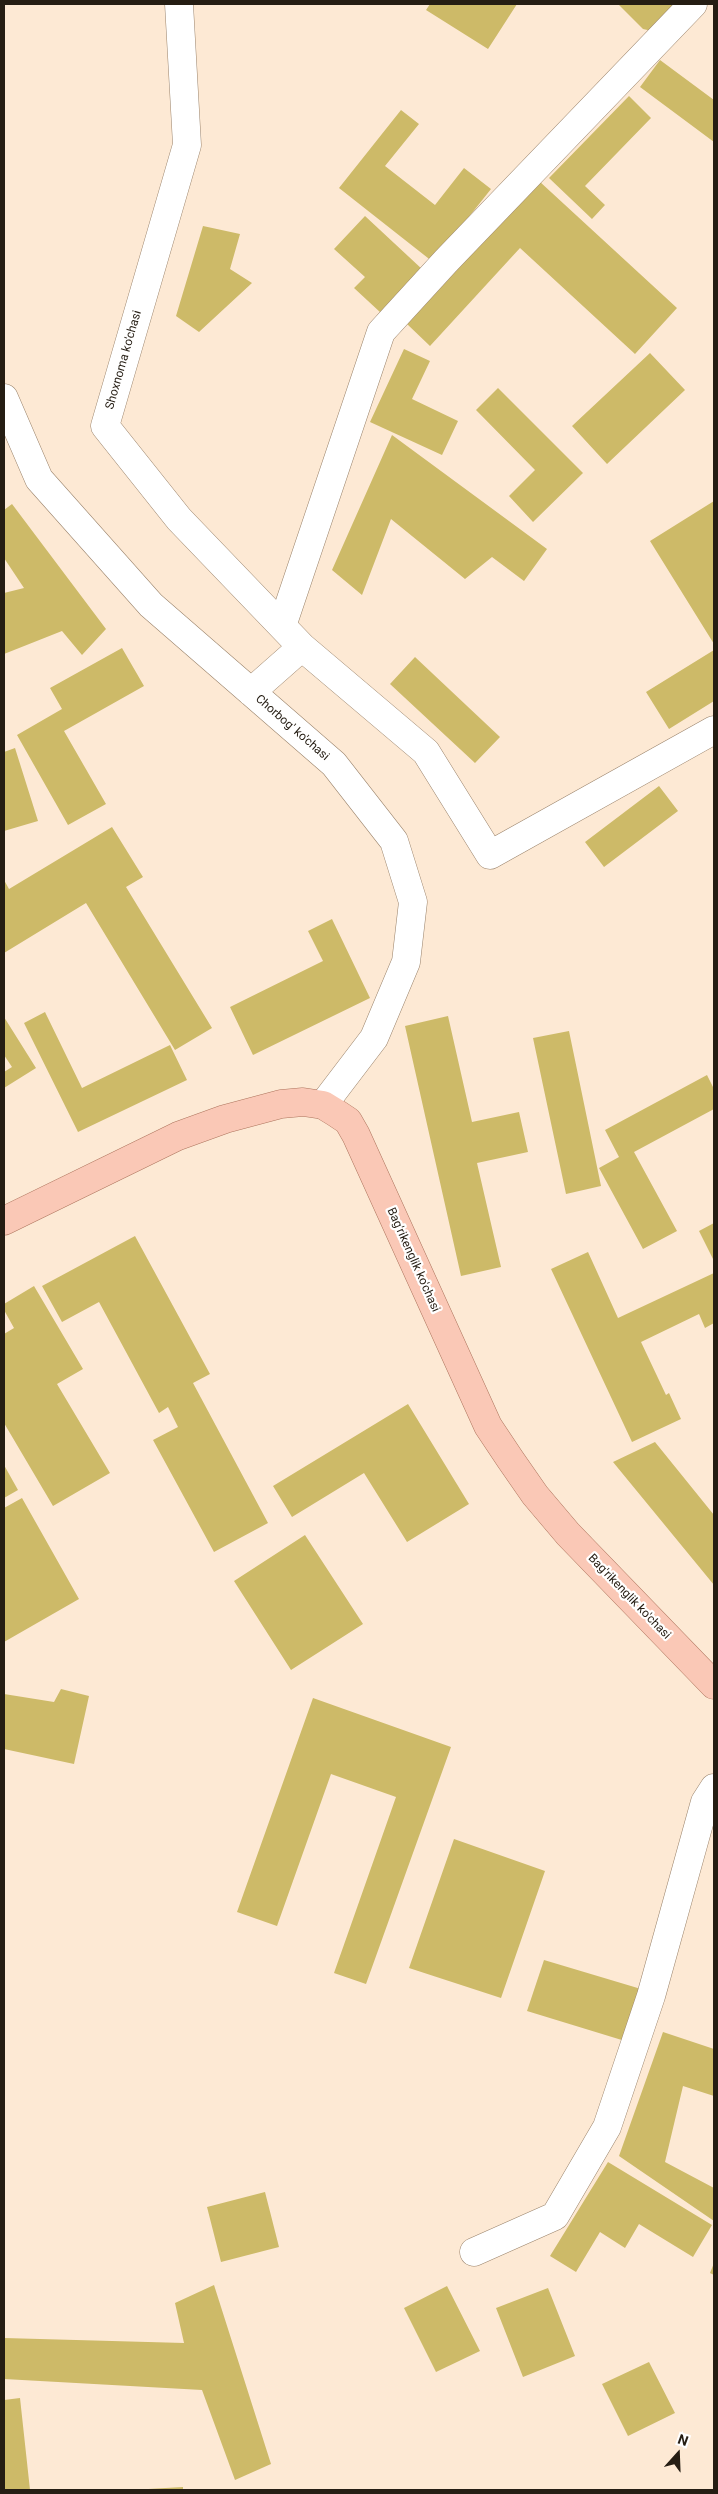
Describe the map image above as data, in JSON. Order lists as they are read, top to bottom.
{
  "streets": {
    "main road": ["Bag'rikenglik ko'chasi"],
    "street": ["Shoxnoma ko'chasi", "Chorbog' ko'chasi"]
  },
  "crossings": [
    ["Chorbog' ko'chasi", "Bag'rikenglik ko'chasi"]
  ],
  "north": "top"
}
